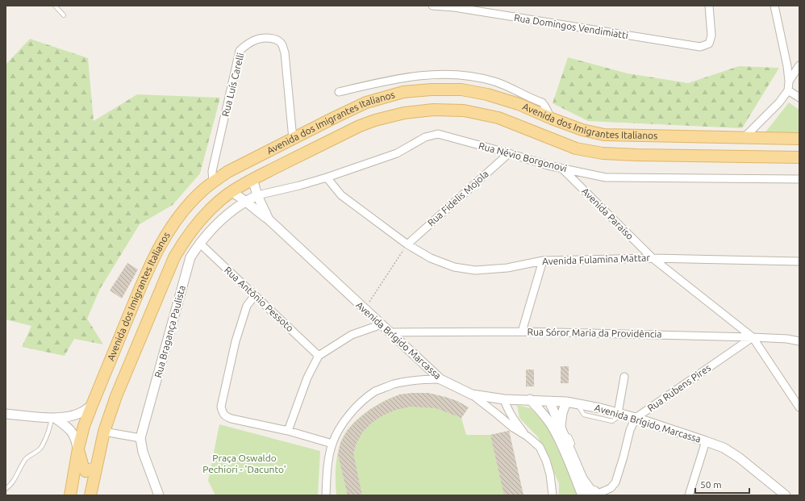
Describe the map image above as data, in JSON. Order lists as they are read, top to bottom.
{
  "streets": {
    "main road": ["Avenida dos Imigrantes Italianos"],
    "street": [
      "Rua Domingos Vendimiatti",
      "Rua Luís Carelli",
      "Rua Névio Borgonovi",
      "Rua Fidelis Mojola",
      "Avenida Paraíso",
      "Avenida Fulamina Mattar",
      "Rua Antônio Pessoto",
      "Rua Bragança Paulista",
      "Rua Sóror Maria da Providência",
      "Avenida Brígido Marcassa",
      "Rua Rubens Pires"
    ]
  },
  "crossings": [
    ["Rua Luís Carelli", "Avenida dos Imigrantes Italianos"],
    ["Avenida dos Imigrantes Italianos", "Avenida Brígido Marcassa"],
    ["Rua Névio Borgonovi", "Rua Fidelis Mojola"],
    ["Rua Névio Borgonovi", "Avenida Paraíso"],
    ["Rua Névio Borgonovi", "Avenida Fulamina Mattar"],
    ["Rua Névio Borgonovi", "Rua Bragança Paulista"],
    ["Rua Névio Borgonovi", "Avenida Brígido Marcassa"],
    ["Rua Fidelis Mojola", "Avenida Fulamina Mattar"],
    ["Avenida Paraíso", "Avenida Fulamina Mattar"],
    ["Avenida Paraíso", "Rua Sóror Maria da Providência"],
    ["Avenida Paraíso", "Rua Rubens Pires"],
    ["Rua Antônio Pessoto", "Rua Bragança Paulista"],
    ["Rua Bragança Paulista", "Avenida Brígido Marcassa"],
    ["Rua Sóror Maria da Providência", "Avenida Brígido Marcassa"],
    ["Rua Sóror Maria da Providência", "Rua Rubens Pires"],
    ["Avenida Brígido Marcassa", "Rua Rubens Pires"]
  ],
  "parks": ["Praça Oswaldo Pechiori - 'Dacunto'"],
  "scale_bar": "50 m"
}
